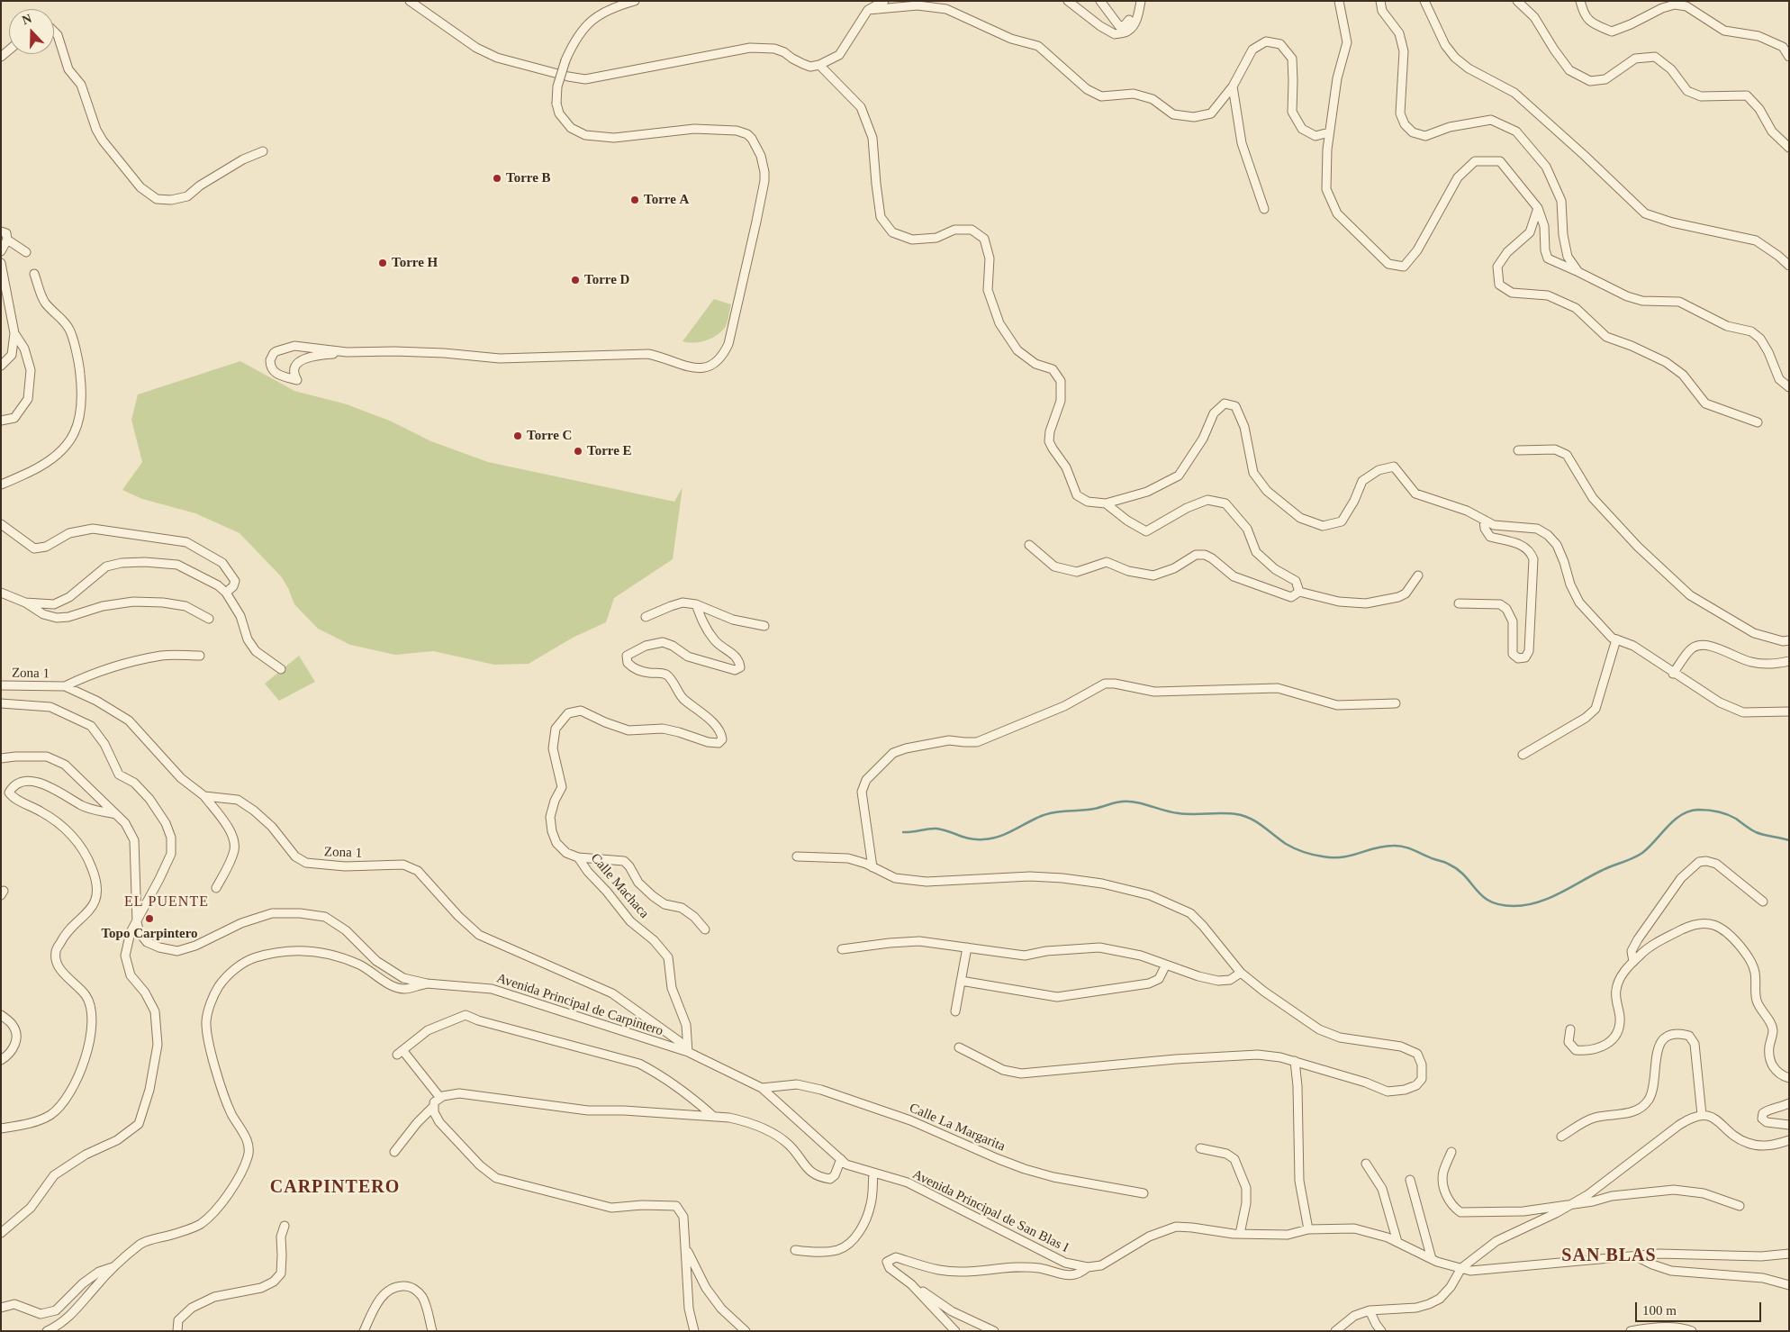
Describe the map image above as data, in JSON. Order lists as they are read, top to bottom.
{
  "streets": {
    "street": [
      "Zona 1",
      "Calle Machaca",
      "Avenida Principal de Carpintero",
      "Calle La Margarita",
      "Avenida Principal de San Blas I"
    ]
  },
  "crossings": [
    ["Zona 1", "Calle Machaca"],
    ["Zona 1", "Avenida Principal de Carpintero"],
    ["Calle Machaca", "Avenida Principal de Carpintero"],
    ["Avenida Principal de Carpintero", "Calle La Margarita"],
    ["Avenida Principal de Carpintero", "Avenida Principal de San Blas I"]
  ],
  "districts": ["EL PUENTE", "CARPINTERO", "SAN BLAS"],
  "places": [
    "Torre B",
    "Torre A",
    "Torre H",
    "Torre D",
    "Torre C",
    "Torre E",
    "Topo Carpintero"
  ],
  "scale_bar": "100 m",
  "north": "top"
}
